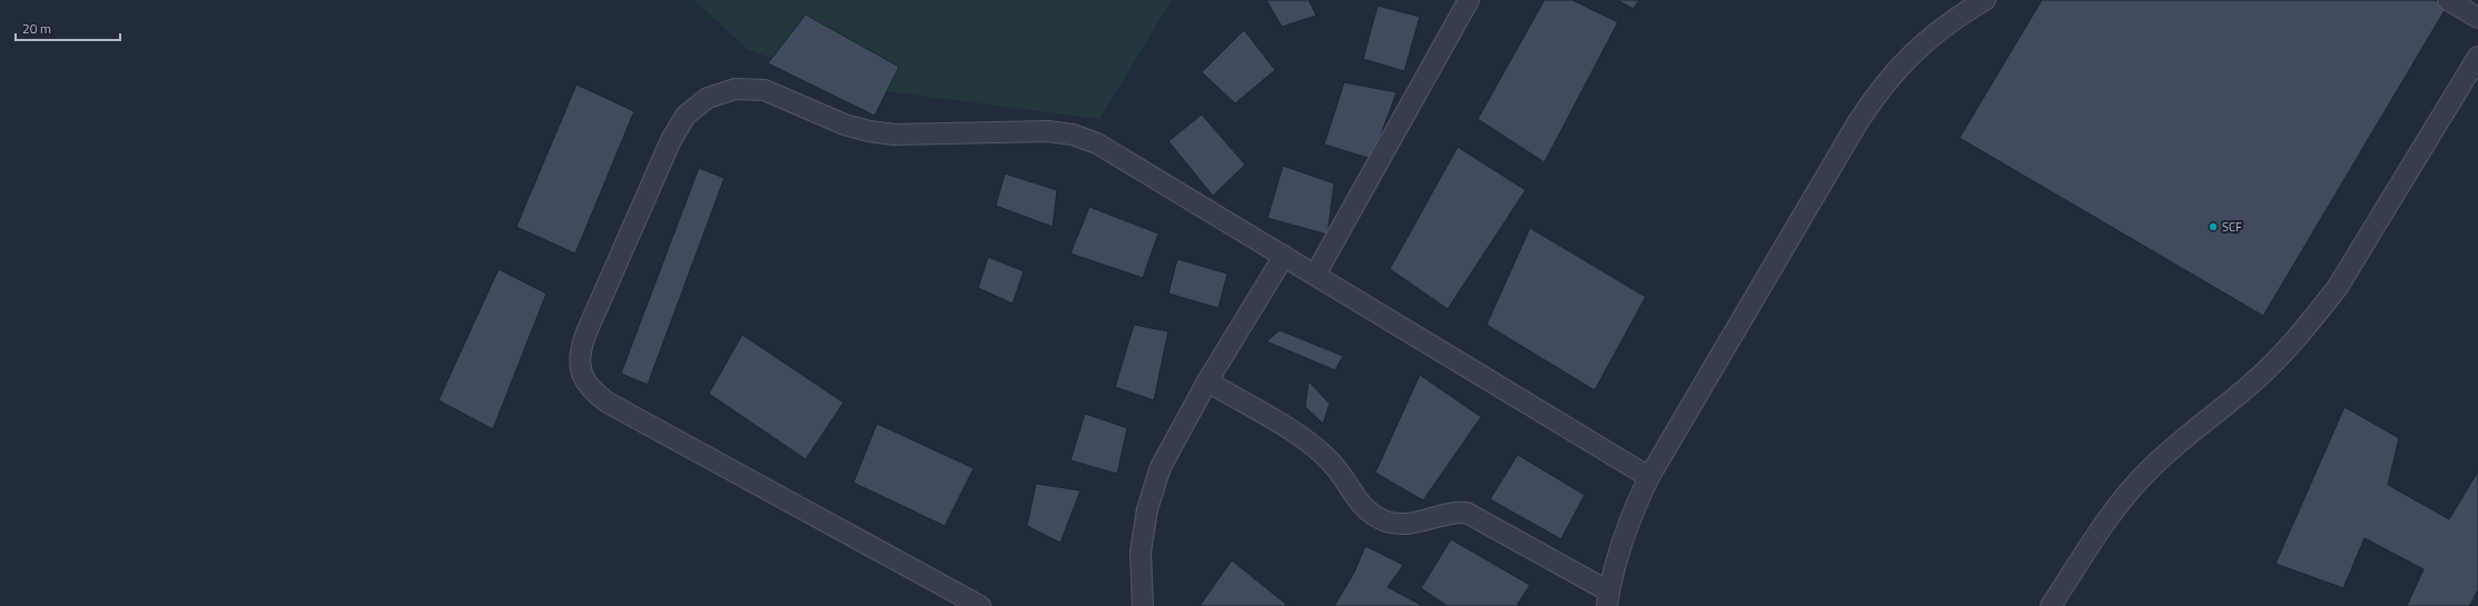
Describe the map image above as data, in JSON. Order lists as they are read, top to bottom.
{
  "places": ["SCF"],
  "scale_bar": "20 m"
}
